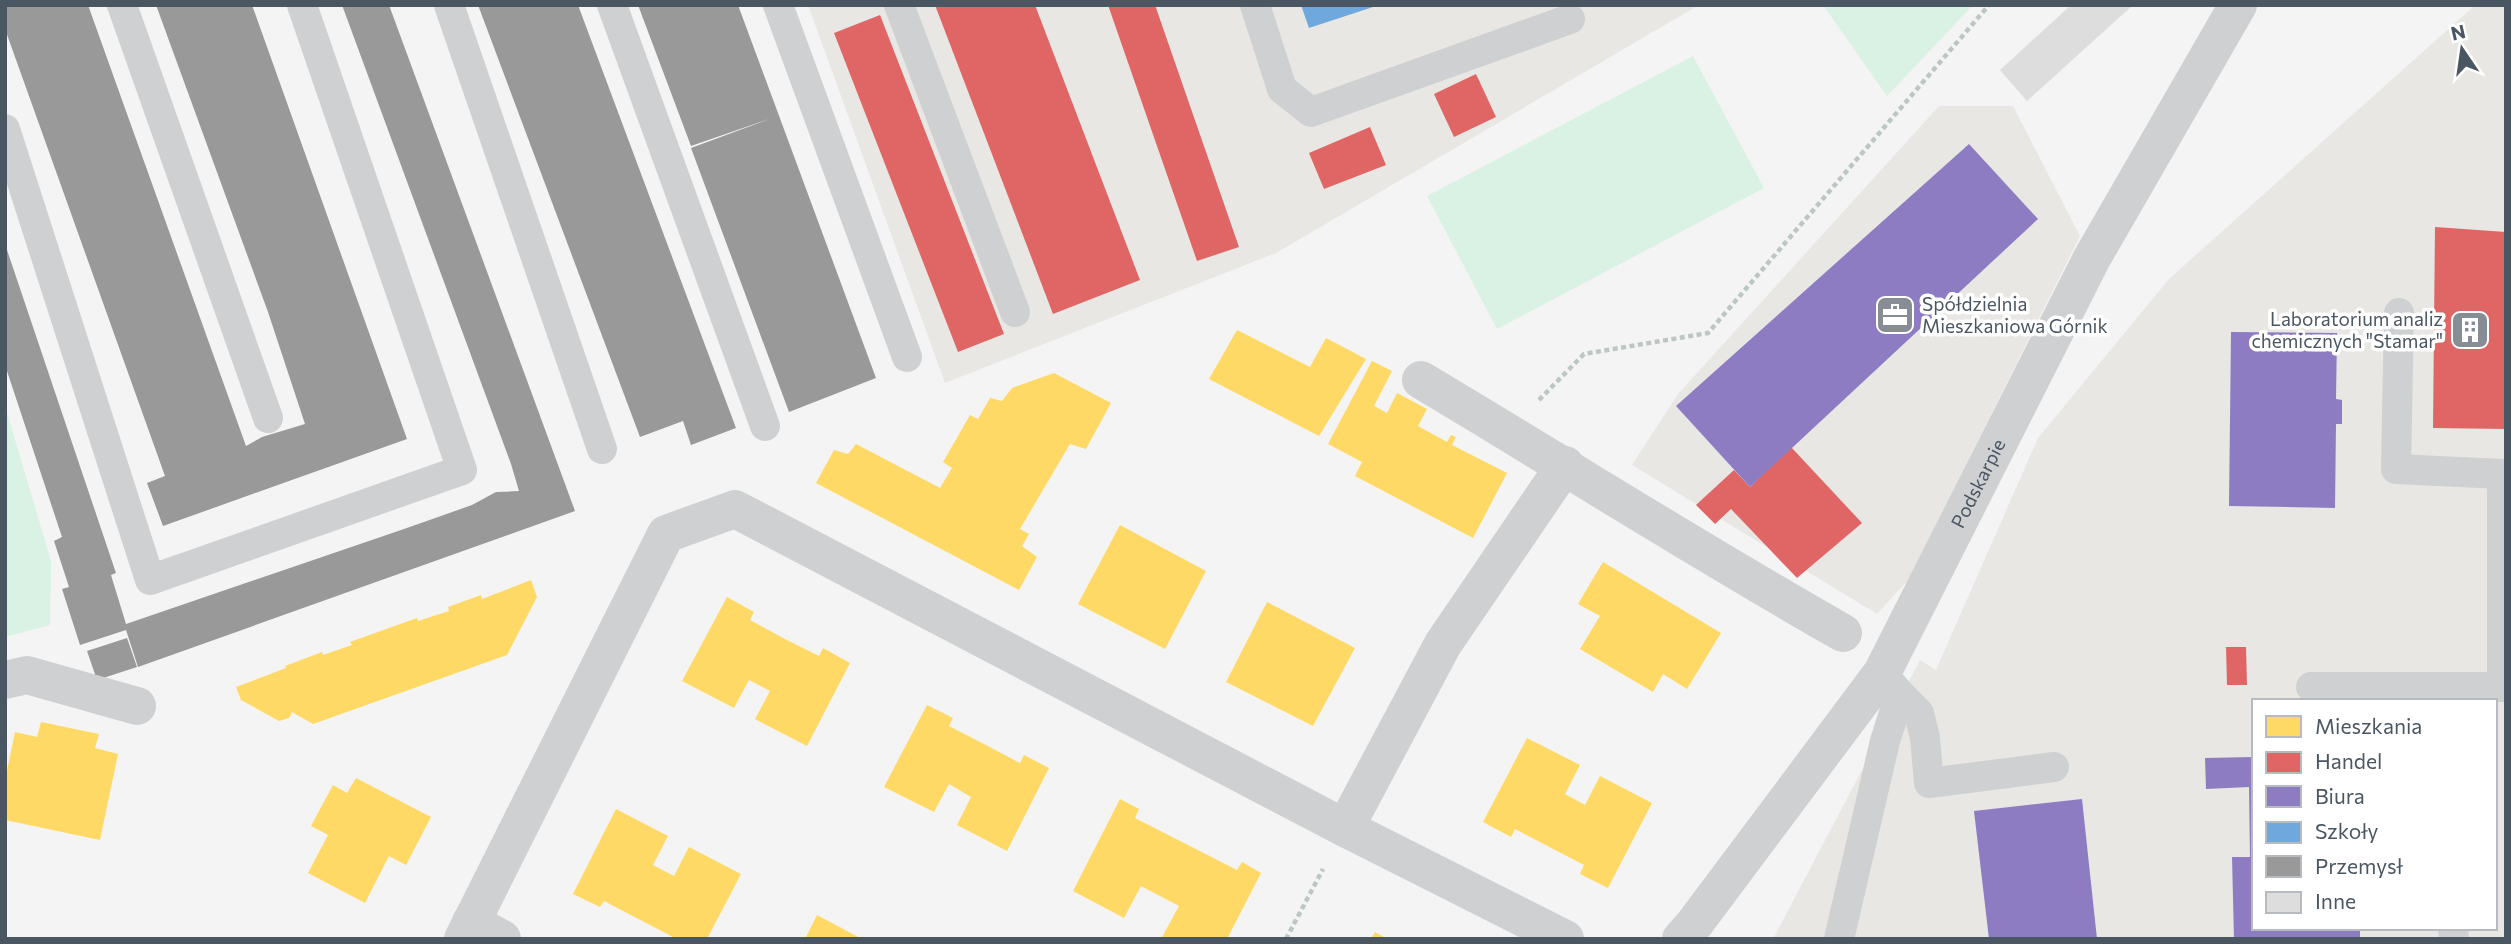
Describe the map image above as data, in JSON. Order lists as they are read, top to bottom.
{
  "streets": {
    "street": ["Podskarpie"]
  },
  "places": {
    "office": ["Spółdzielnia Mieszkaniowa Górnik"],
    "building": ["Laboratorium analiz chemicznych \"Stamar\""]
  },
  "legend": [
    "Mieszkania",
    "Handel",
    "Biura",
    "Szkoły",
    "Przemysł",
    "Inne"
  ],
  "north": "top"
}
